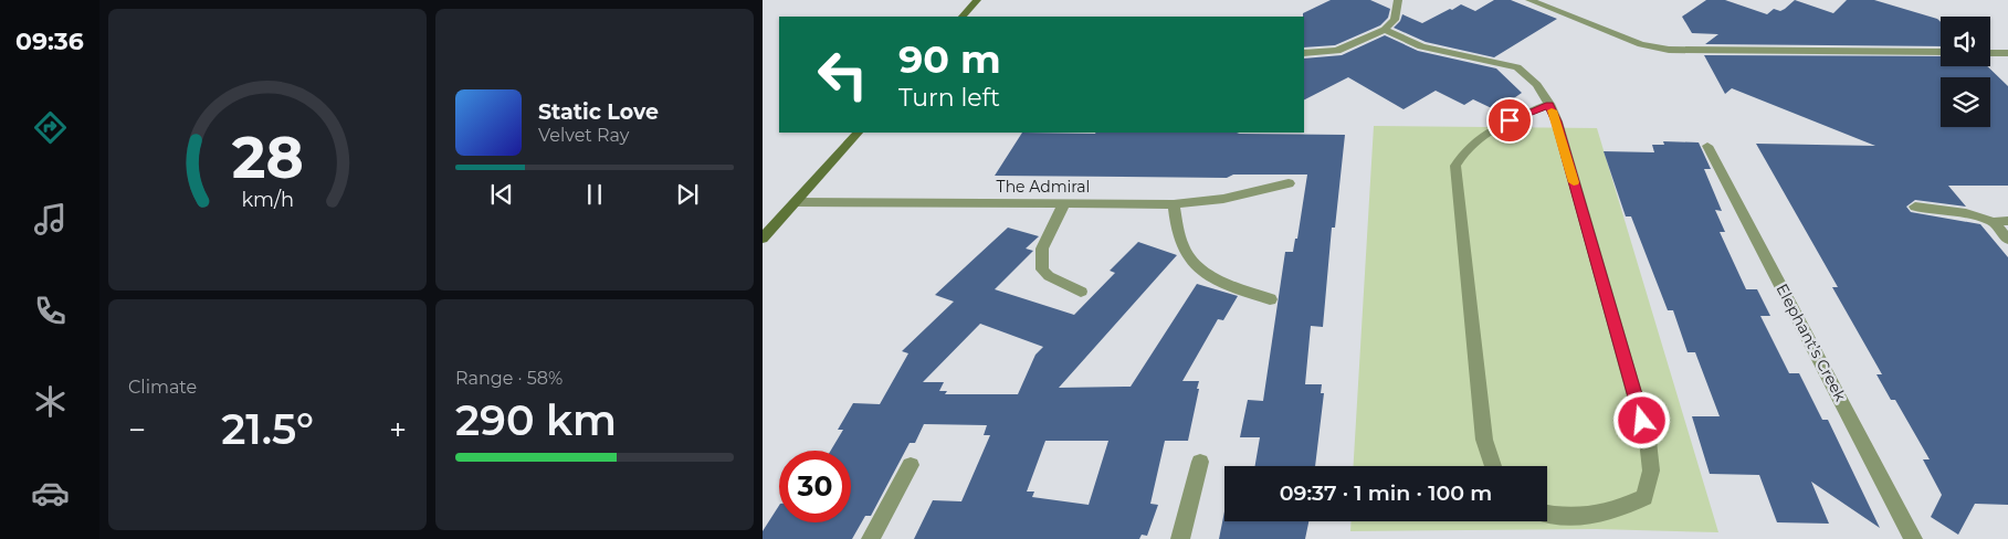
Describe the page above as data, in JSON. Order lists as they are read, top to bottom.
{
  "streets": {
    "street": ["The Admiral", "Elephant’s Creek"]
  },
  "page": {
    "tabs": "09:36",
    "turn": ["90 m", "Turn left"],
    "song": ["Static Love", "Velvet Ray"],
    "tile": [
      "Climate",
      ["Range · 58%", "290 km"]
    ],
    "heat": ["−", "21.5°", "+"],
    "limit": "30",
    "trip": "09:37 · 1 min · 100 m",
    "gauge": ["28", "km/h"]
  }
}
